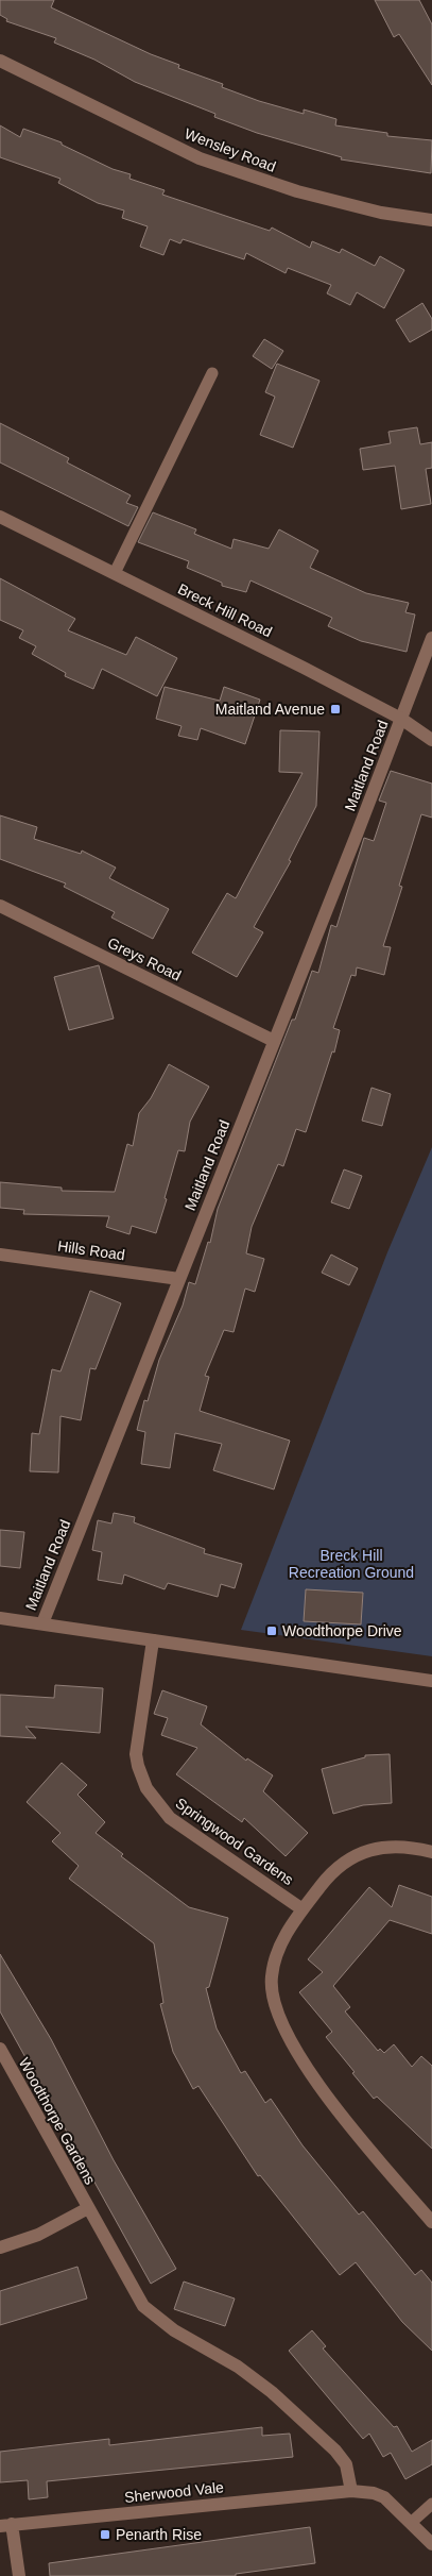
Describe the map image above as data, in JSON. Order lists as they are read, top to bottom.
{
  "streets": {
    "street": [
      "Wensley Road",
      "Breck Hill Road",
      "Maitland Road",
      "Greys Road",
      "Hills Road",
      "Springwood Gardens",
      "Woodthorpe Gardens",
      "Sherwood Vale"
    ]
  },
  "crossings": [
    ["Breck Hill Road", "Maitland Road"],
    ["Maitland Road", "Greys Road"],
    ["Maitland Road", "Hills Road"],
    ["Woodthorpe Gardens", "Sherwood Vale"]
  ],
  "parks": ["Breck Hill Recreation Ground"],
  "places": {
    "transit": ["Maitland Avenue", "Woodthorpe Drive", "Penarth Rise"]
  }
}
